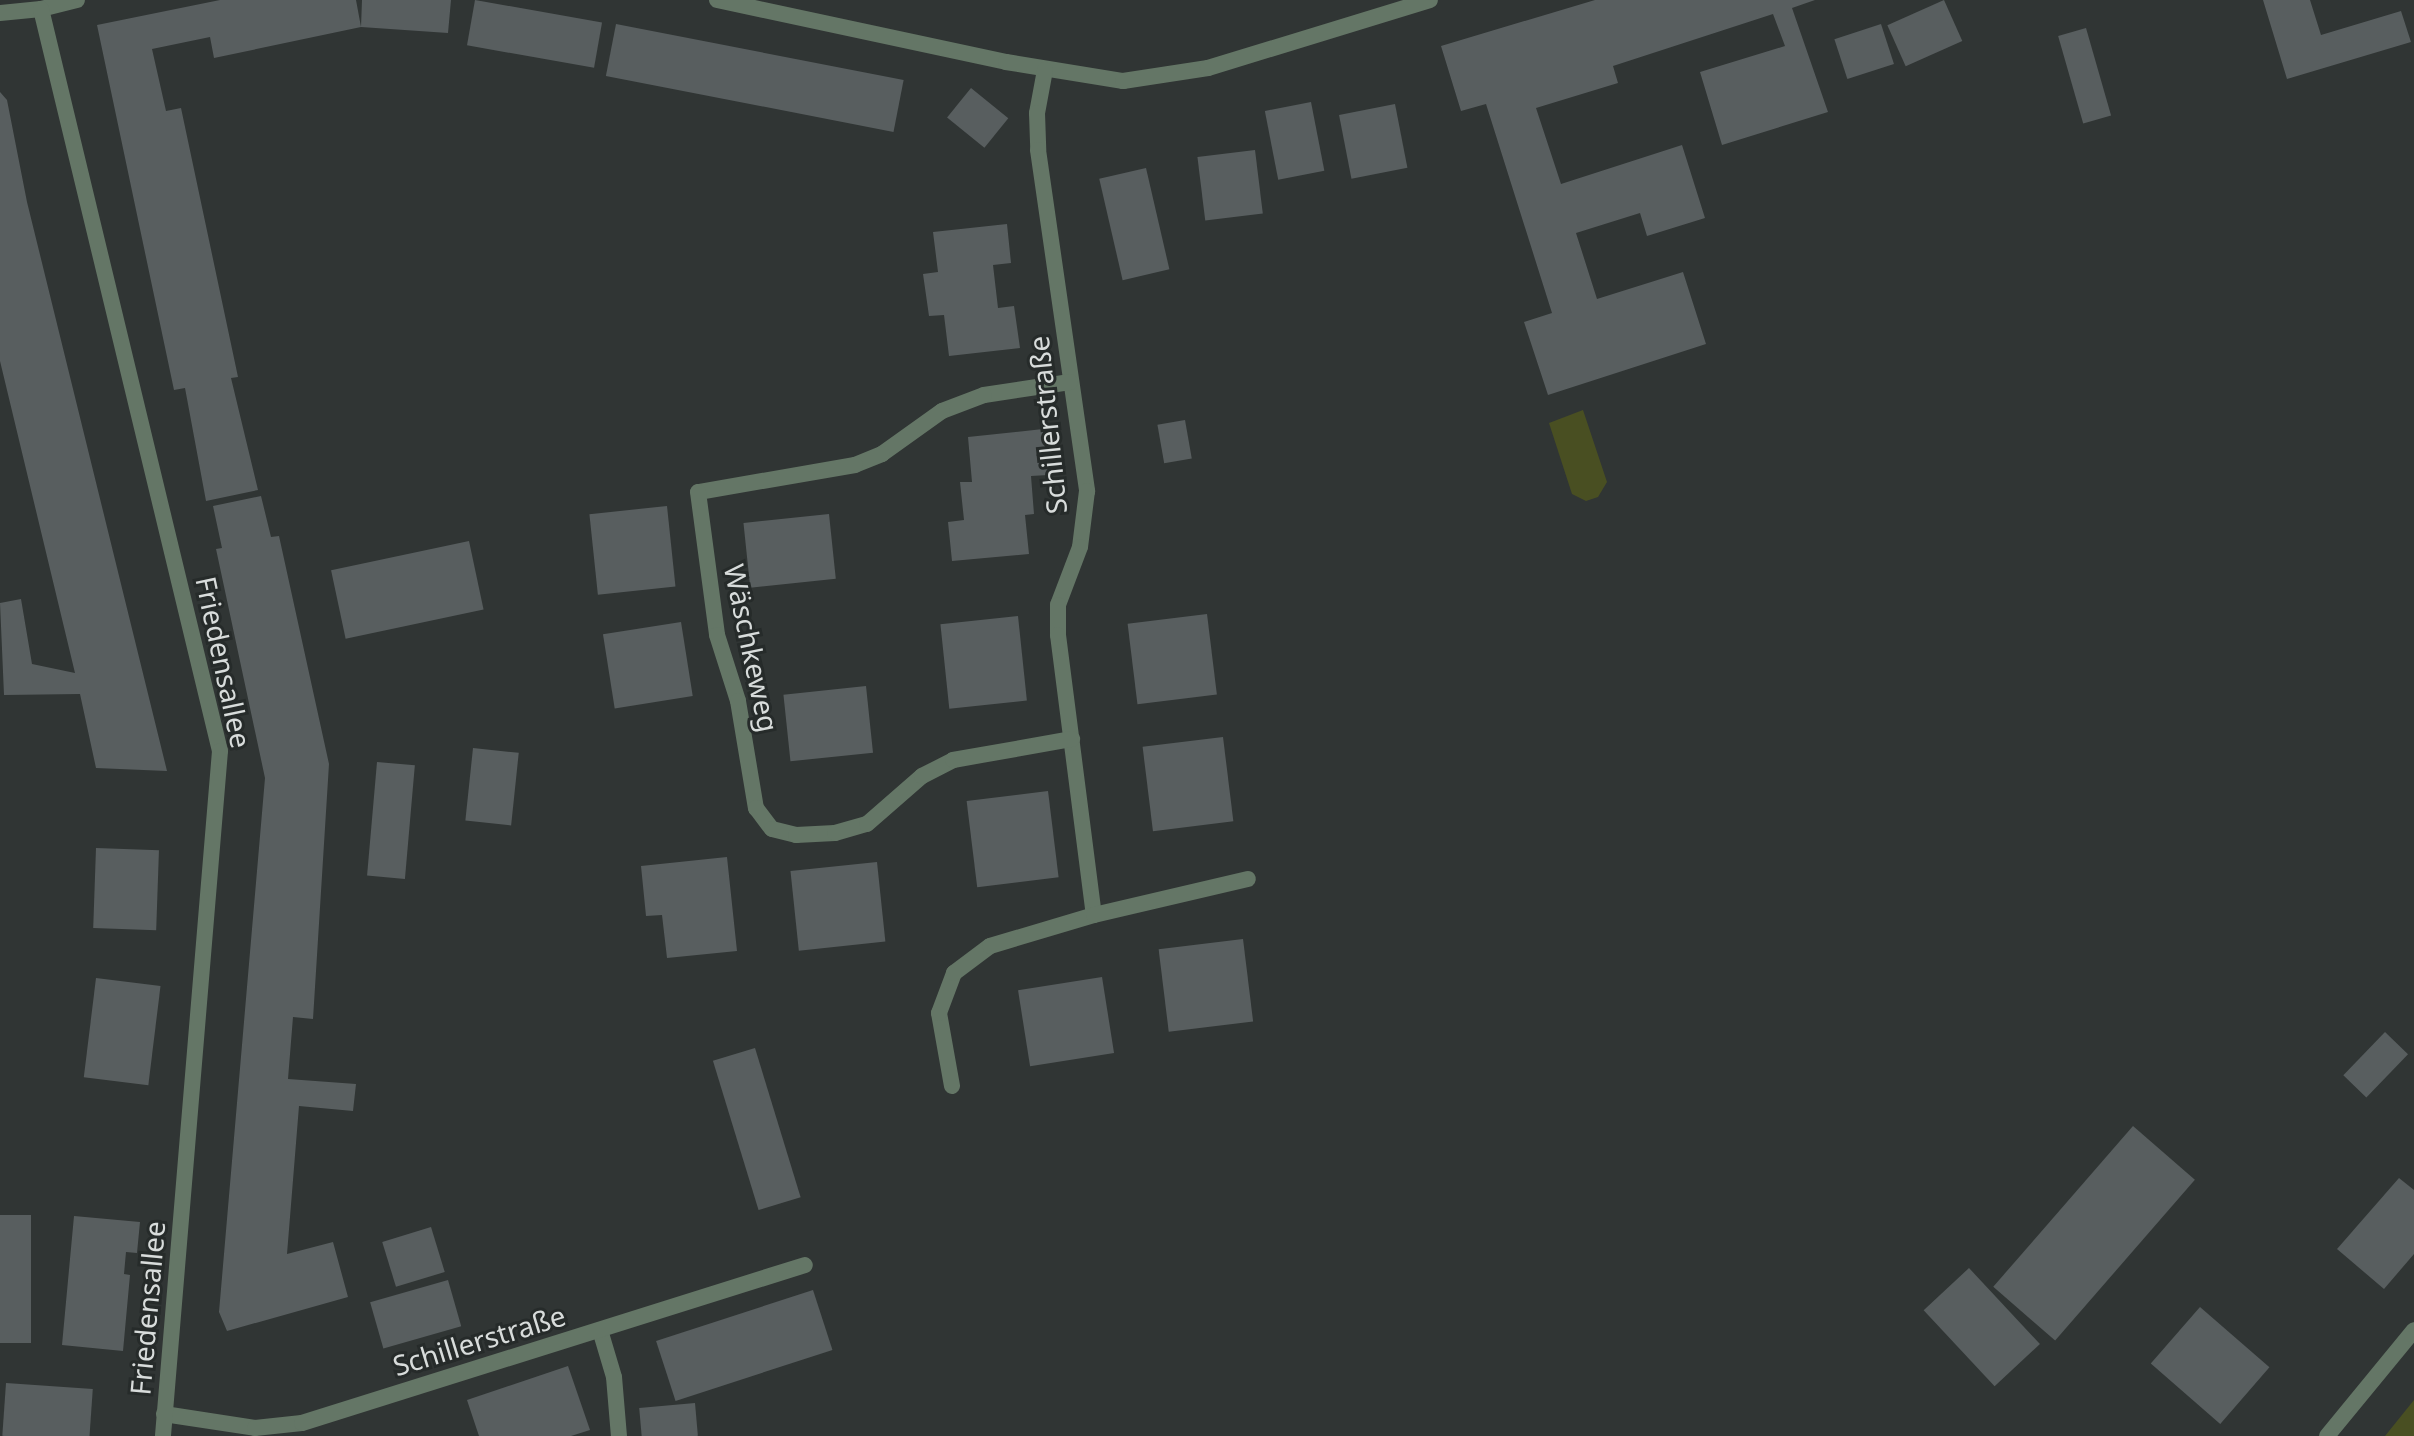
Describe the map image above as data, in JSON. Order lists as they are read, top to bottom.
{
  "streets": {
    "street": ["Schillerstraße", "Wäschkeweg", "Friedensallee"]
  },
  "crossings": [
    ["Schillerstraße", "Wäschkeweg"],
    ["Schillerstraße", "Friedensallee"]
  ]
}
